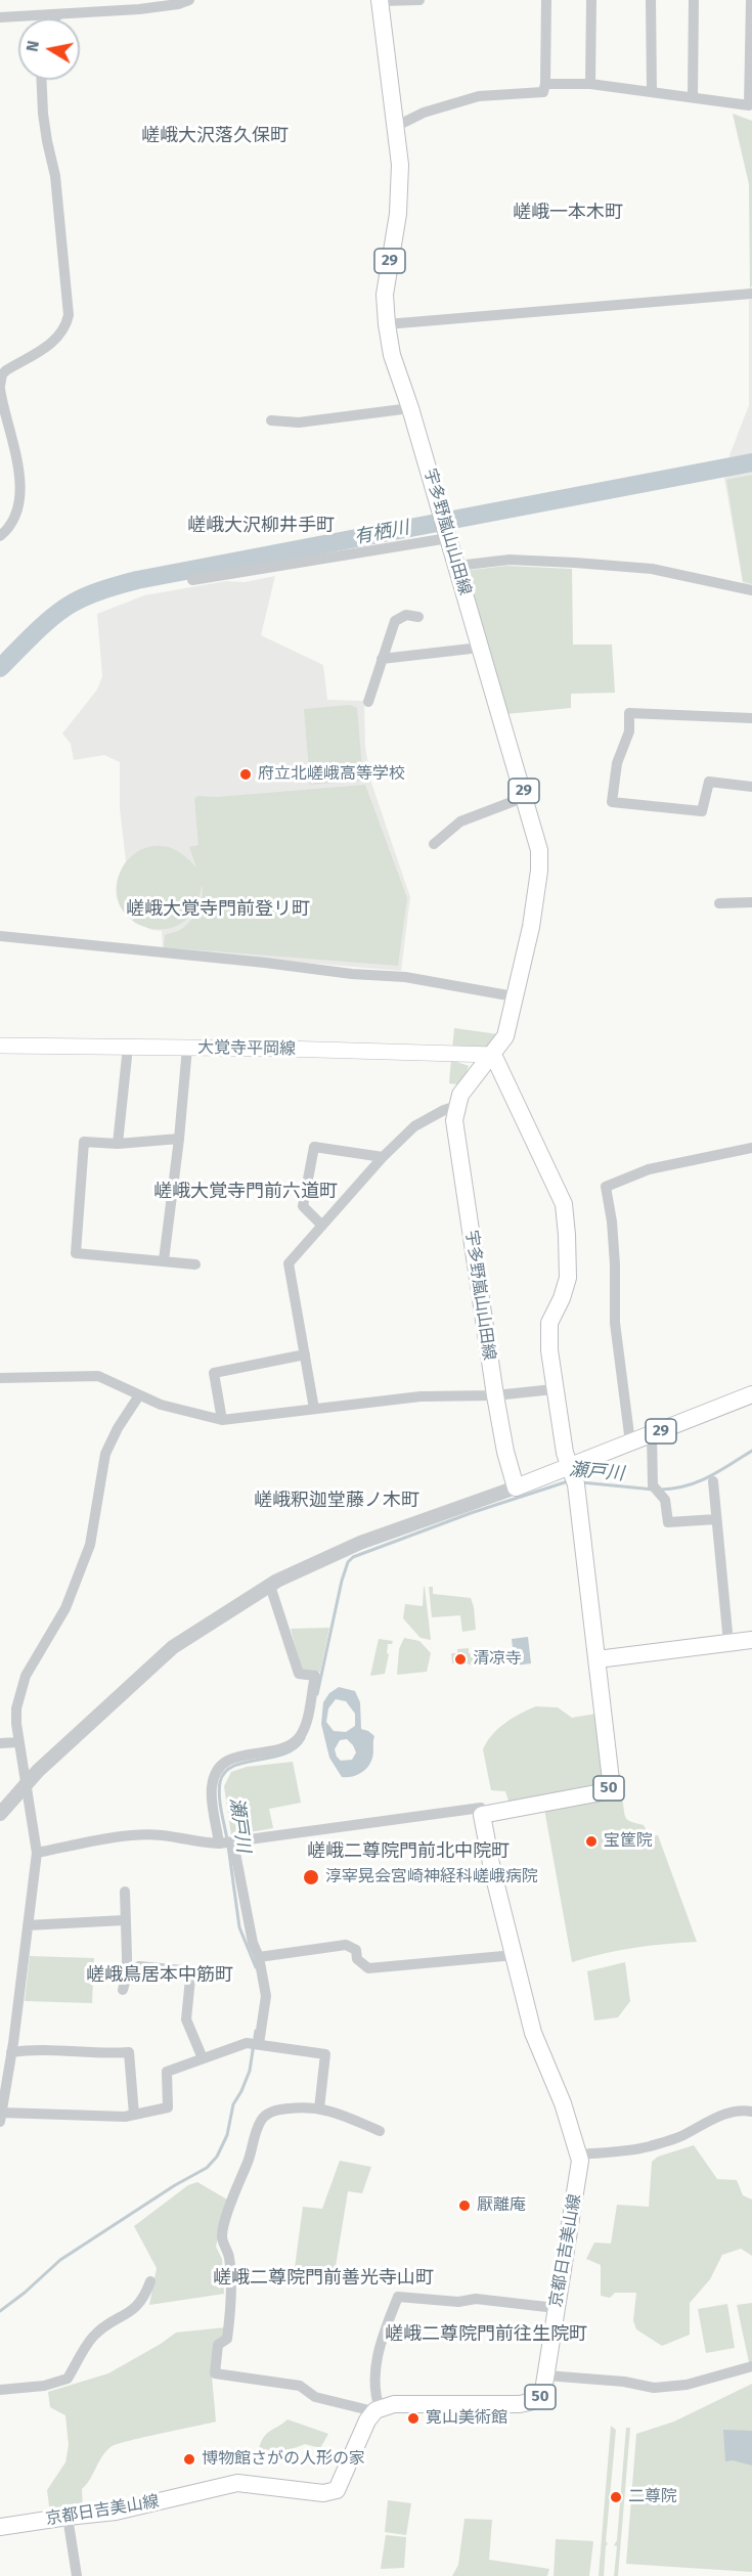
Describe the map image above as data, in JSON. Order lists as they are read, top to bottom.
{
  "streets": {
    "main road": [
      "29",
      "宇多野嵐山山田線",
      "大覚寺平岡線",
      "50",
      "京都日吉美山線"
    ]
  },
  "crossings": [
    ["29", "宇多野嵐山山田線"],
    ["宇多野嵐山山田線", "大覚寺平岡線"],
    ["50", "京都日吉美山線"]
  ],
  "districts": [
    "嵯峨大沢落久保町",
    "嵯峨一本木町",
    "嵯峨大沢柳井手町",
    "嵯峨大覚寺門前登リ町",
    "嵯峨大覚寺門前六道町",
    "嵯峨釈迦堂藤ノ木町",
    "嵯峨二尊院門前北中院町",
    "嵯峨鳥居本中筋町",
    "嵯峨二尊院門前善光寺山町",
    "嵯峨二尊院門前往生院町"
  ],
  "water": ["有栖川", "瀬戸川"],
  "places": [
    "府立北嵯峨高等学校",
    "清凉寺",
    "宝筐院",
    "淳宰晃会宮崎神経科嵯峨病院",
    "厭離庵",
    "寛山美術館",
    "博物館さがの人形の家",
    "二尊院"
  ],
  "north": "left"
}
